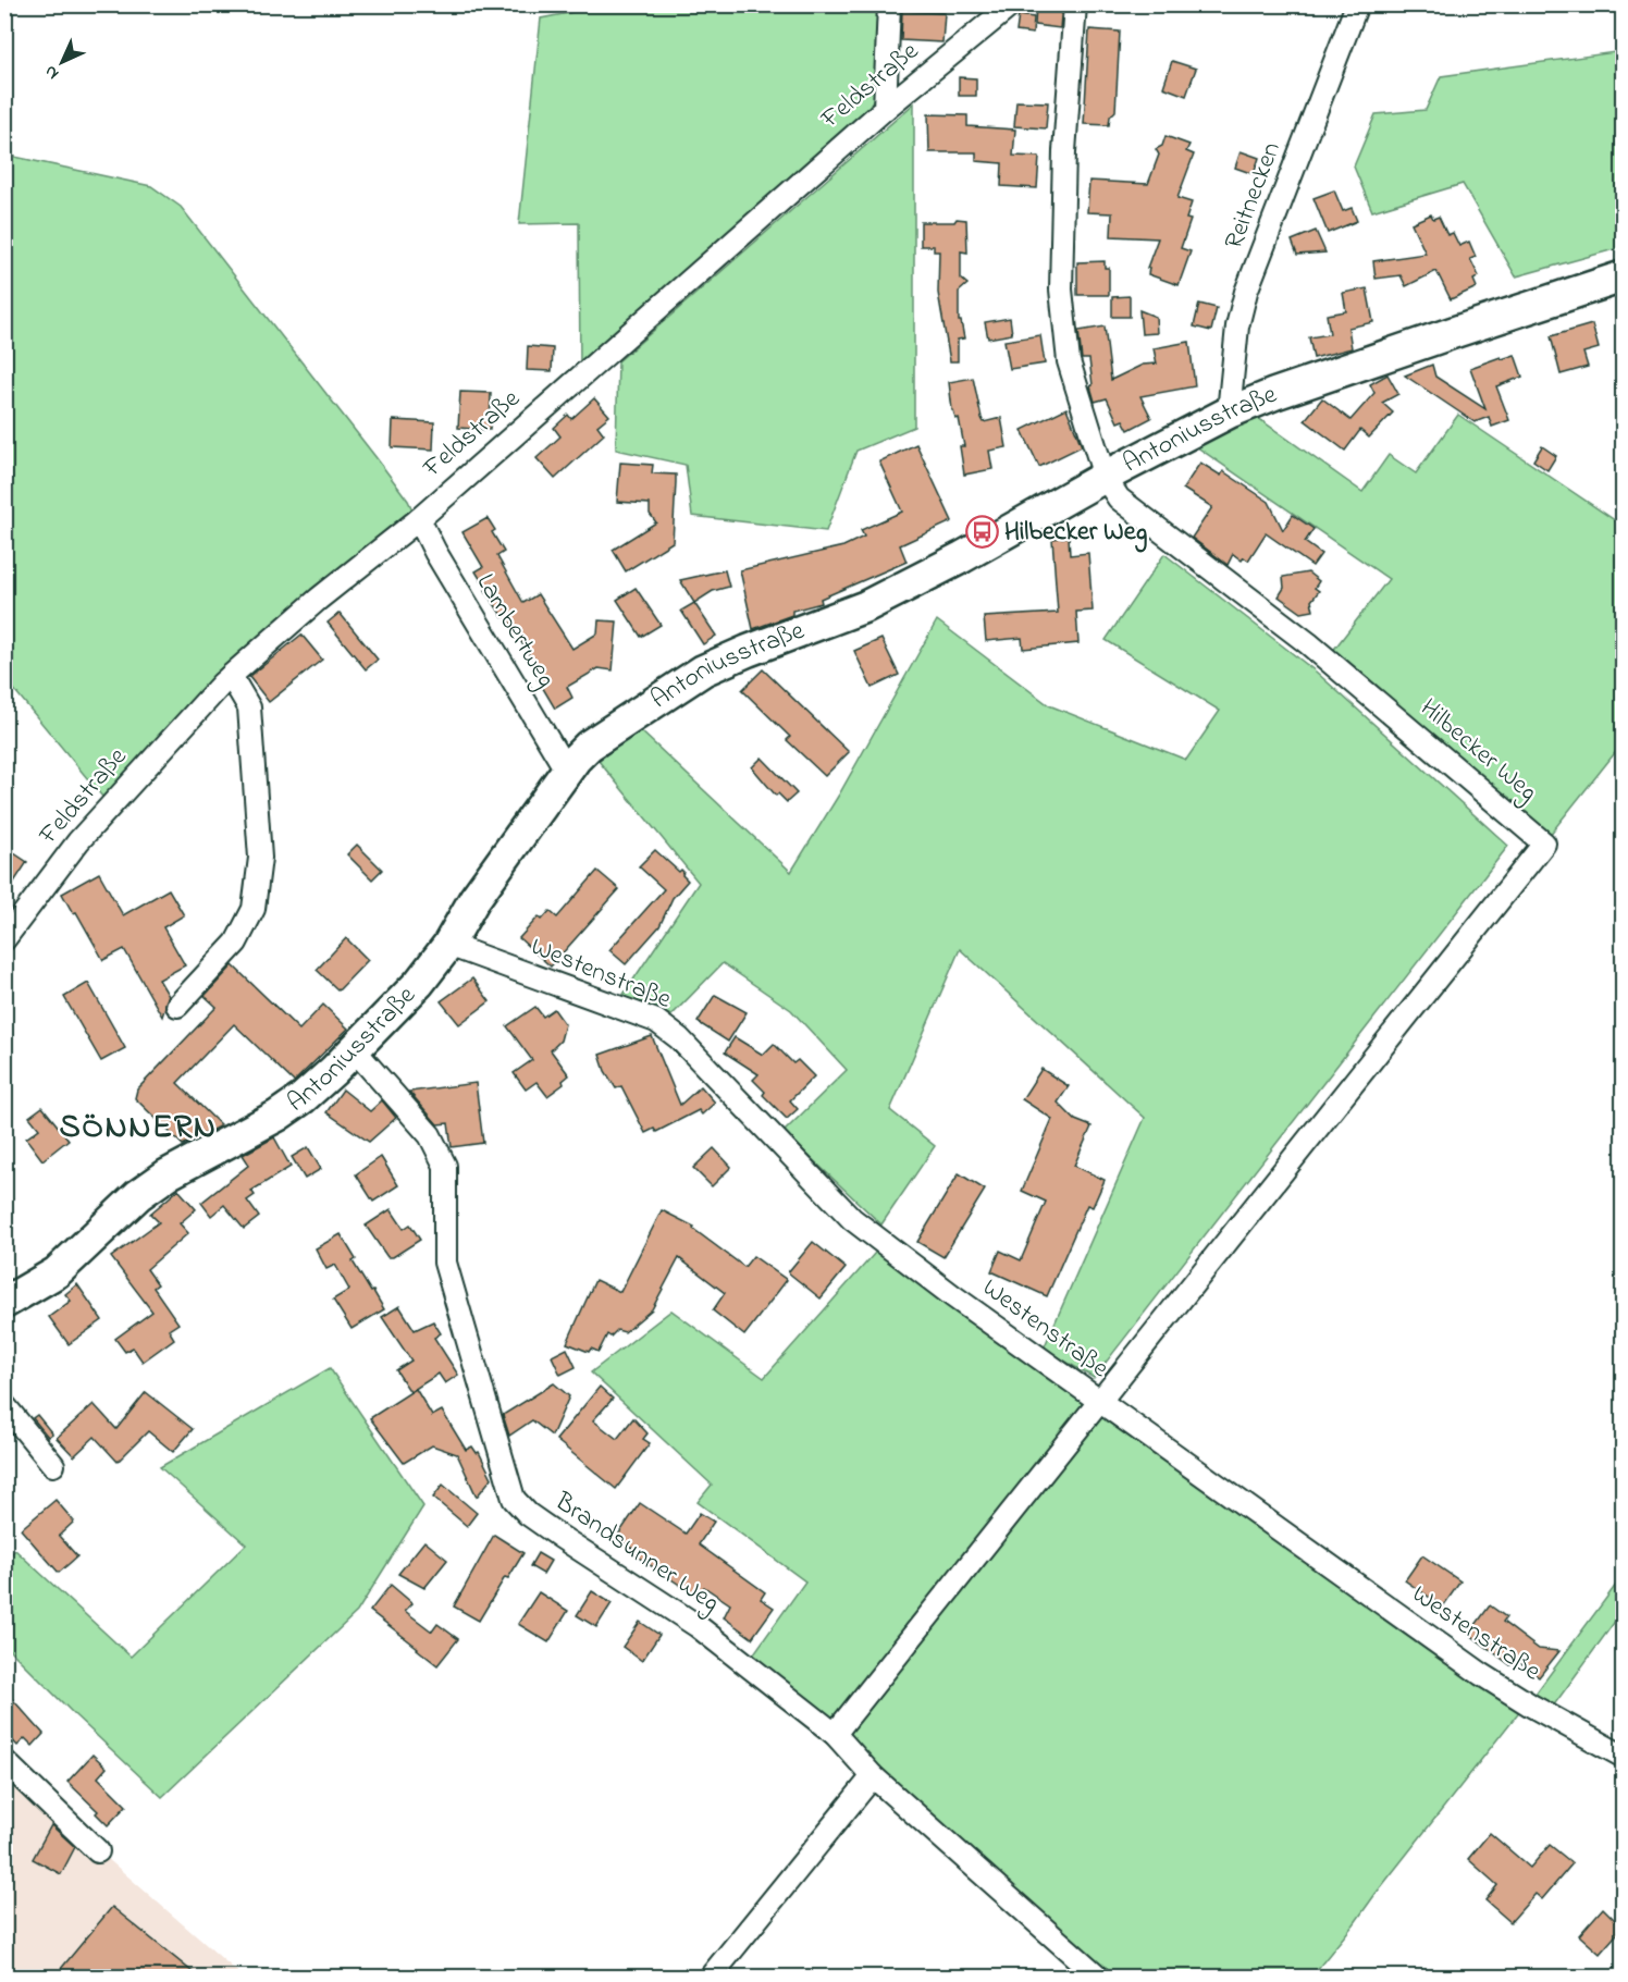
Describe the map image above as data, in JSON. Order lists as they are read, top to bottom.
{
  "streets": {
    "street": [
      "Feldstraße",
      "Reitnecken",
      "Antoniusstraße",
      "Lambertweg",
      "Hilbecker Weg",
      "Westenstraße",
      "Brandsunner Weg"
    ]
  },
  "crossings": [
    ["Feldstraße", "Lambertweg"],
    ["Reitnecken", "Antoniusstraße"],
    ["Antoniusstraße", "Lambertweg"],
    ["Antoniusstraße", "Hilbecker Weg"],
    ["Antoniusstraße", "Westenstraße"],
    ["Antoniusstraße", "Brandsunner Weg"],
    ["Hilbecker Weg", "Westenstraße"]
  ],
  "districts": ["SÖNNERN"],
  "places": {
    "bus stop": ["Hilbecker Weg"]
  },
  "north": "bottom left"
}
